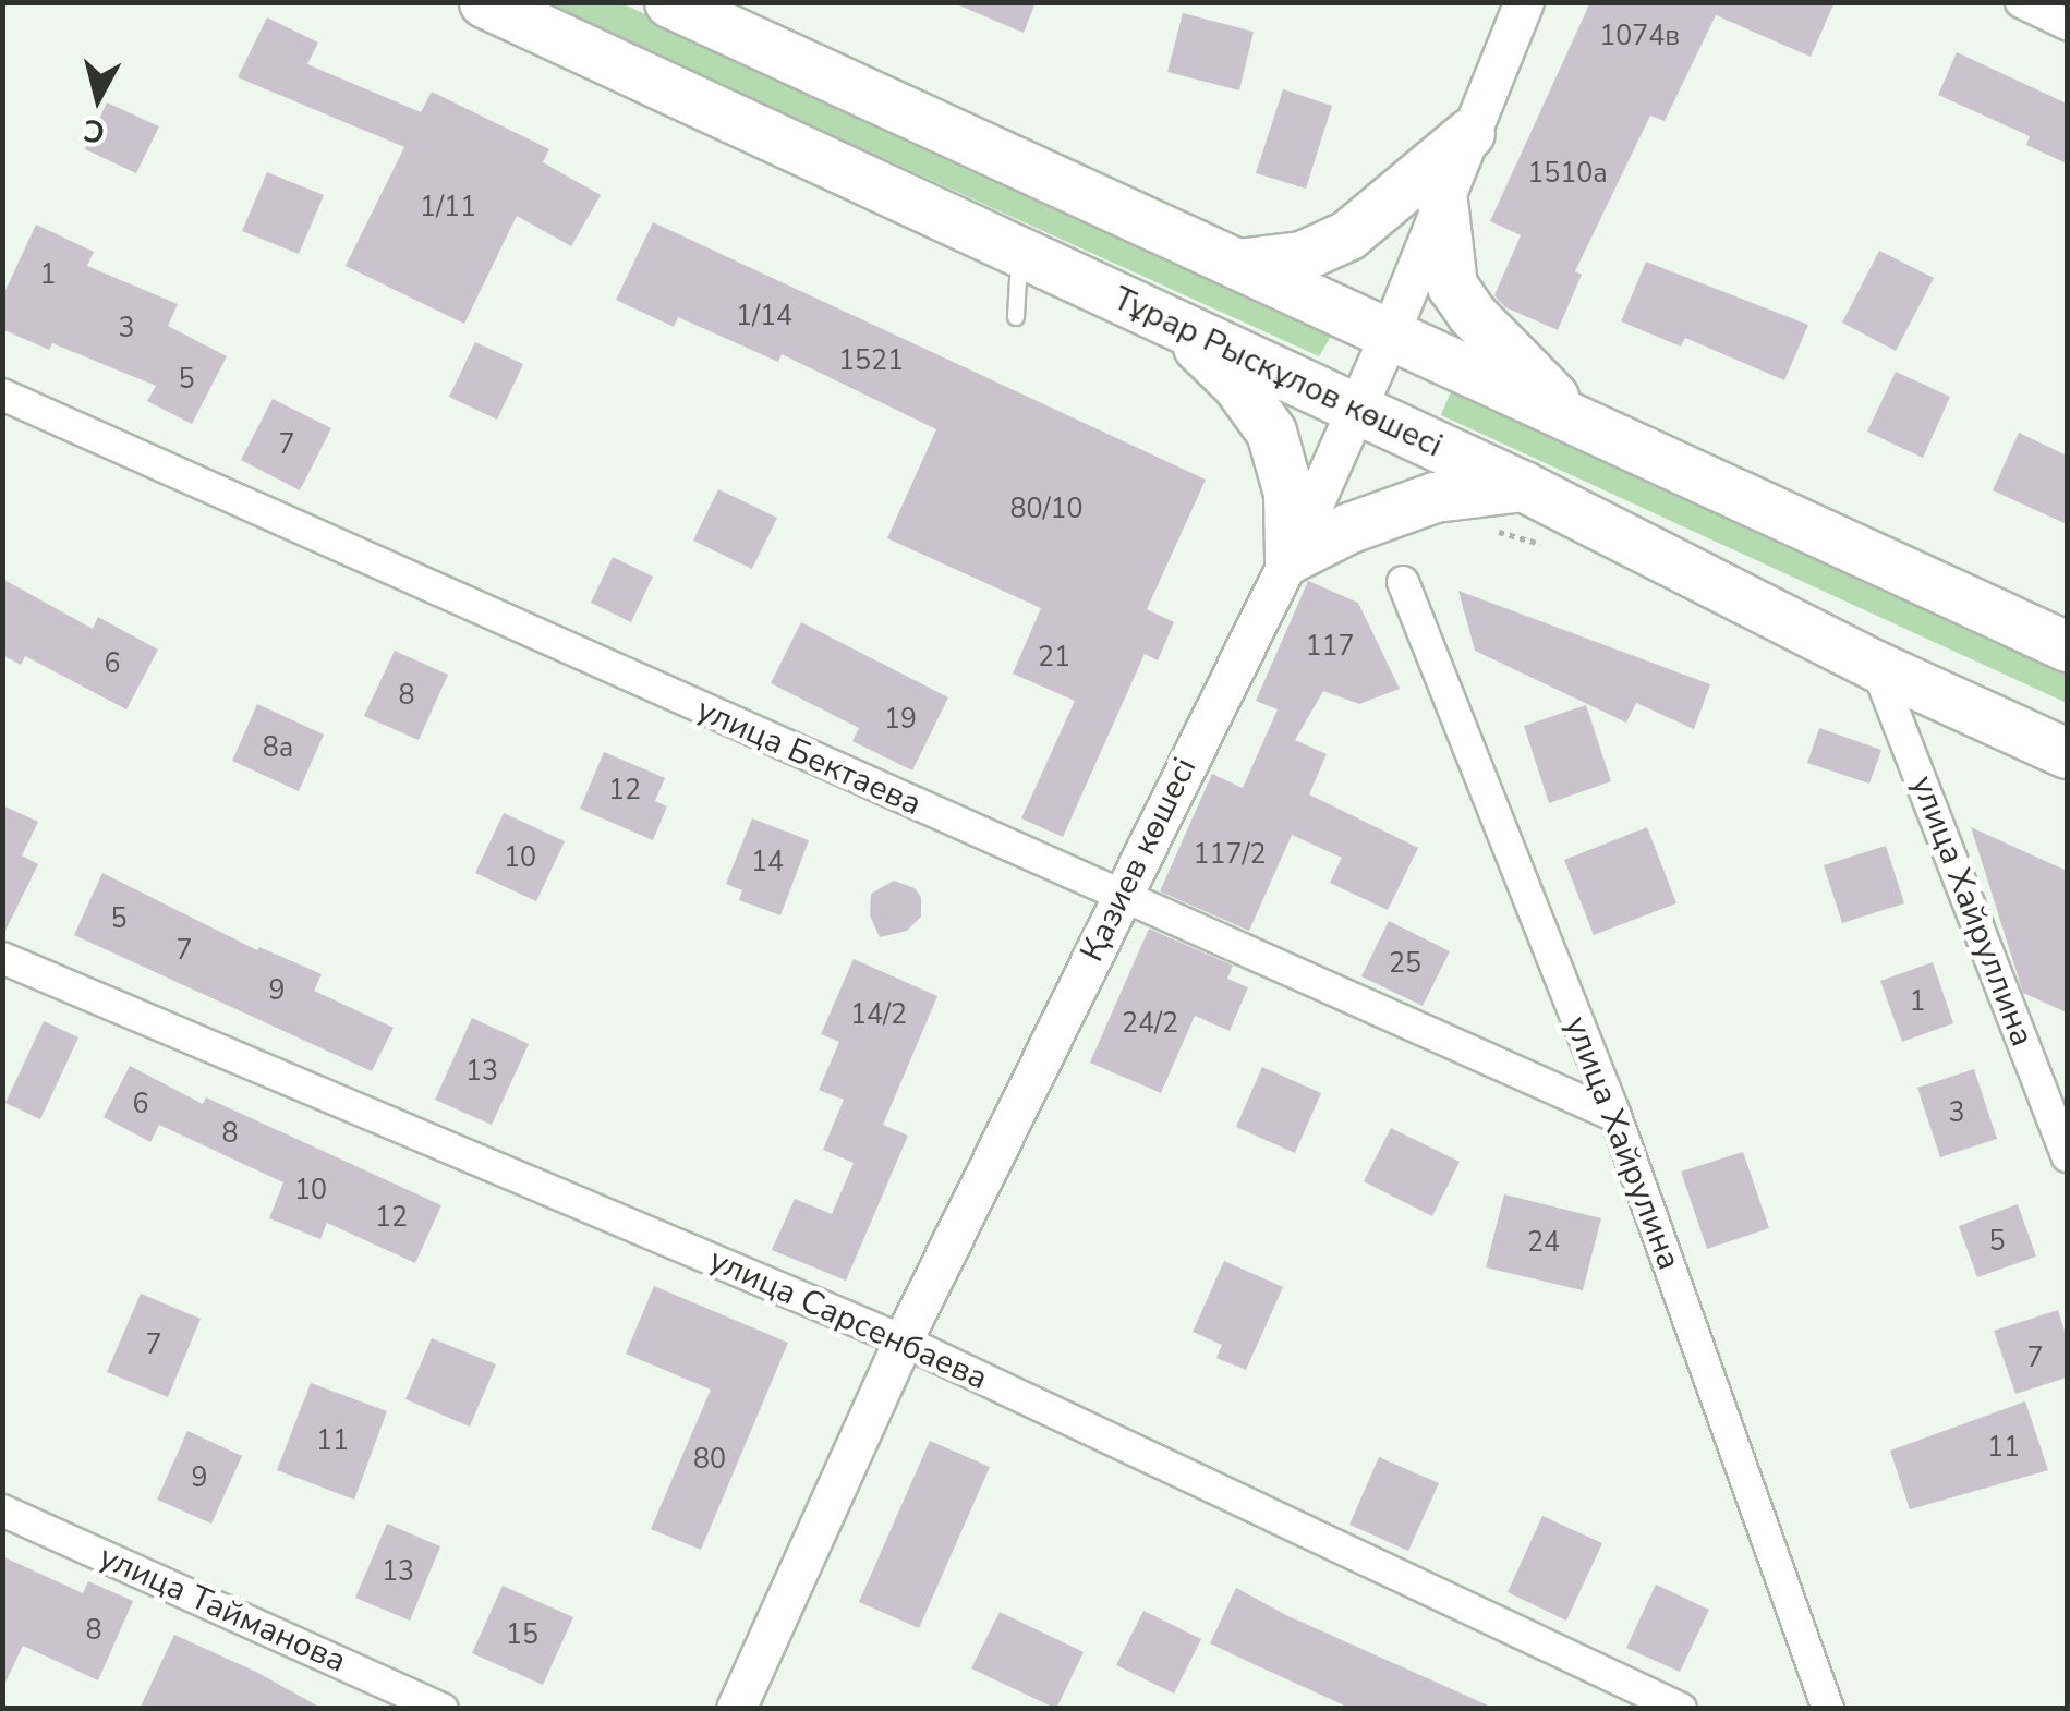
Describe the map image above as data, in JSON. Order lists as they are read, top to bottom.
{
  "streets": {
    "main road": ["Тұрар Рыскұлов көшесі"],
    "street": [
      "улица Бектаева",
      "Қазиев көшесі",
      "улица Хайруллина",
      "улица Хайрулина",
      "улица Сарсенбаева",
      "улица Тайманова"
    ]
  },
  "crossings": [
    ["Тұрар Рыскұлов көшесі", "Қазиев көшесі"],
    ["Тұрар Рыскұлов көшесі", "улица Хайруллина"],
    ["улица Бектаева", "Қазиев көшесі"],
    ["улица Бектаева", "улица Хайрулина"],
    ["Қазиев көшесі", "улица Сарсенбаева"]
  ],
  "house_numbers": [
    "1074в",
    "1510а",
    "1/11",
    "1",
    "1/14",
    "3",
    "1521",
    "5",
    "7",
    "80/10",
    "117",
    "21",
    "6",
    "8",
    "19",
    "8а",
    "12",
    "117/2",
    "10",
    "14",
    "5",
    "7",
    "25",
    "9",
    "1",
    "14/2",
    "24/2",
    "13",
    "6",
    "3",
    "8",
    "10",
    "12",
    "5",
    "24",
    "7",
    "7",
    "11",
    "11",
    "80",
    "9",
    "13",
    "8",
    "15"
  ],
  "north": "bottom"
}
